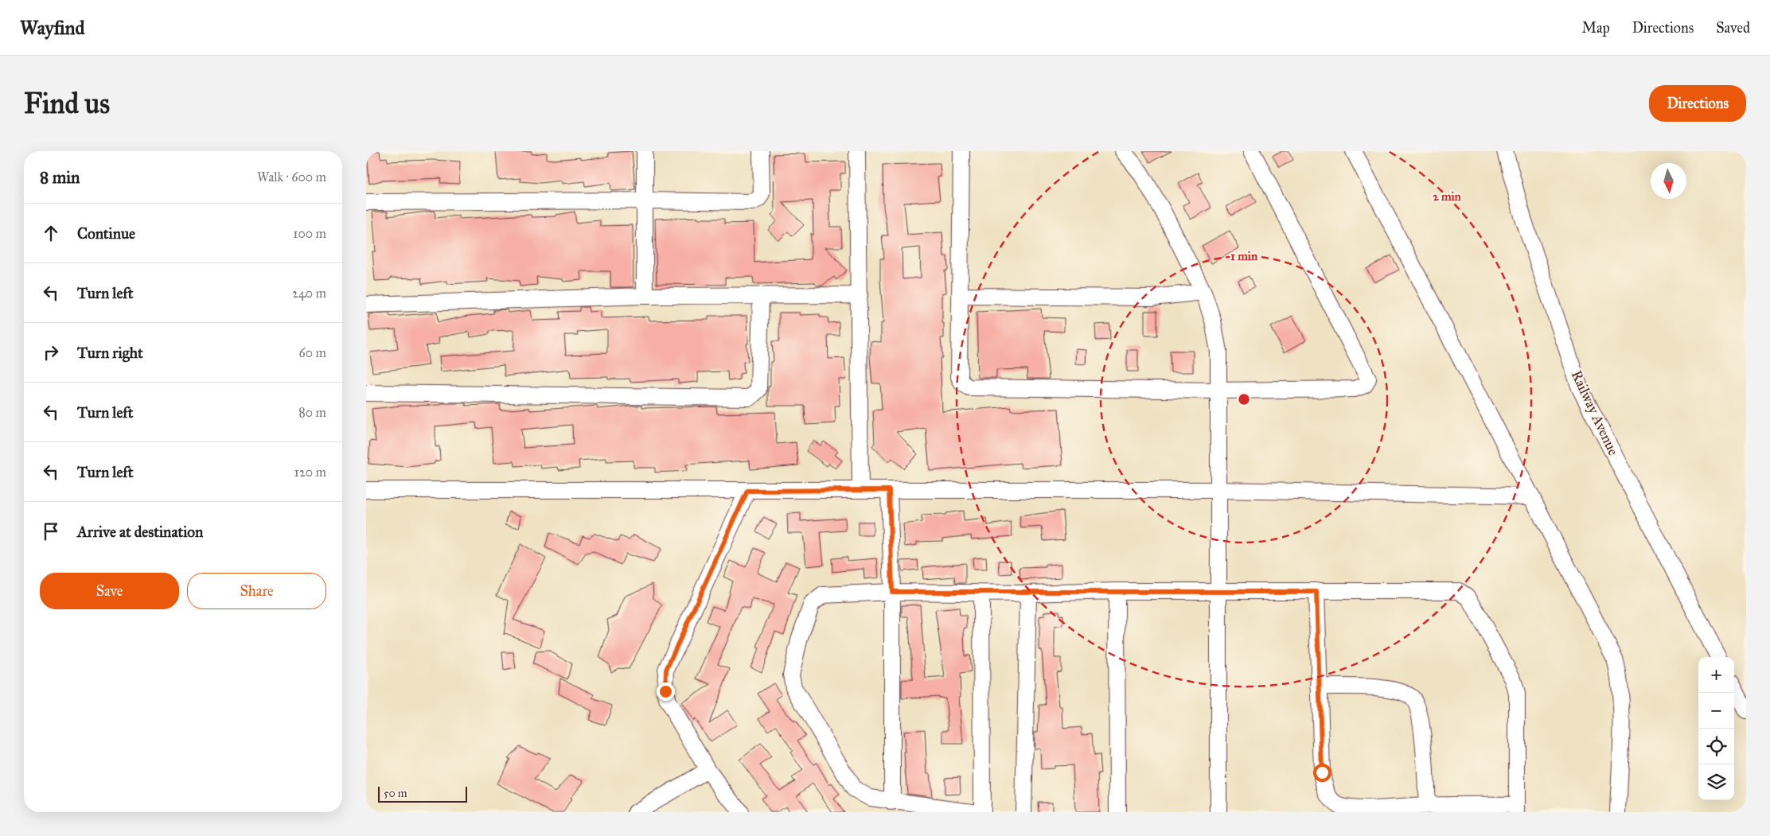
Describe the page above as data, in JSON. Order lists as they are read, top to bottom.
{
  "streets": {
    "street": ["Railway Avenue"]
  },
  "scale_bar": "50 m",
  "north": "bottom",
  "page": {
    "header": "Wayfind",
    "nav": ["Map", "Directions", "Saved"],
    "buttons": [
      "Directions",
      ["Save", "Share"]
    ],
    "title": "Find us",
    "heading": ["8 min", "Walk · 600 m"],
    "list": [
      ["Continue", "100 m"],
      ["Turn left", "240 m"],
      ["Turn right", "60 m"],
      ["Turn left", "80 m"],
      ["Turn left", "120 m"],
      "Arrive at destination"
    ],
    "map_buttons": ["+", "−"],
    "scale": "50 m"
  },
  "rings": ["2 min", "1 min"]
}
